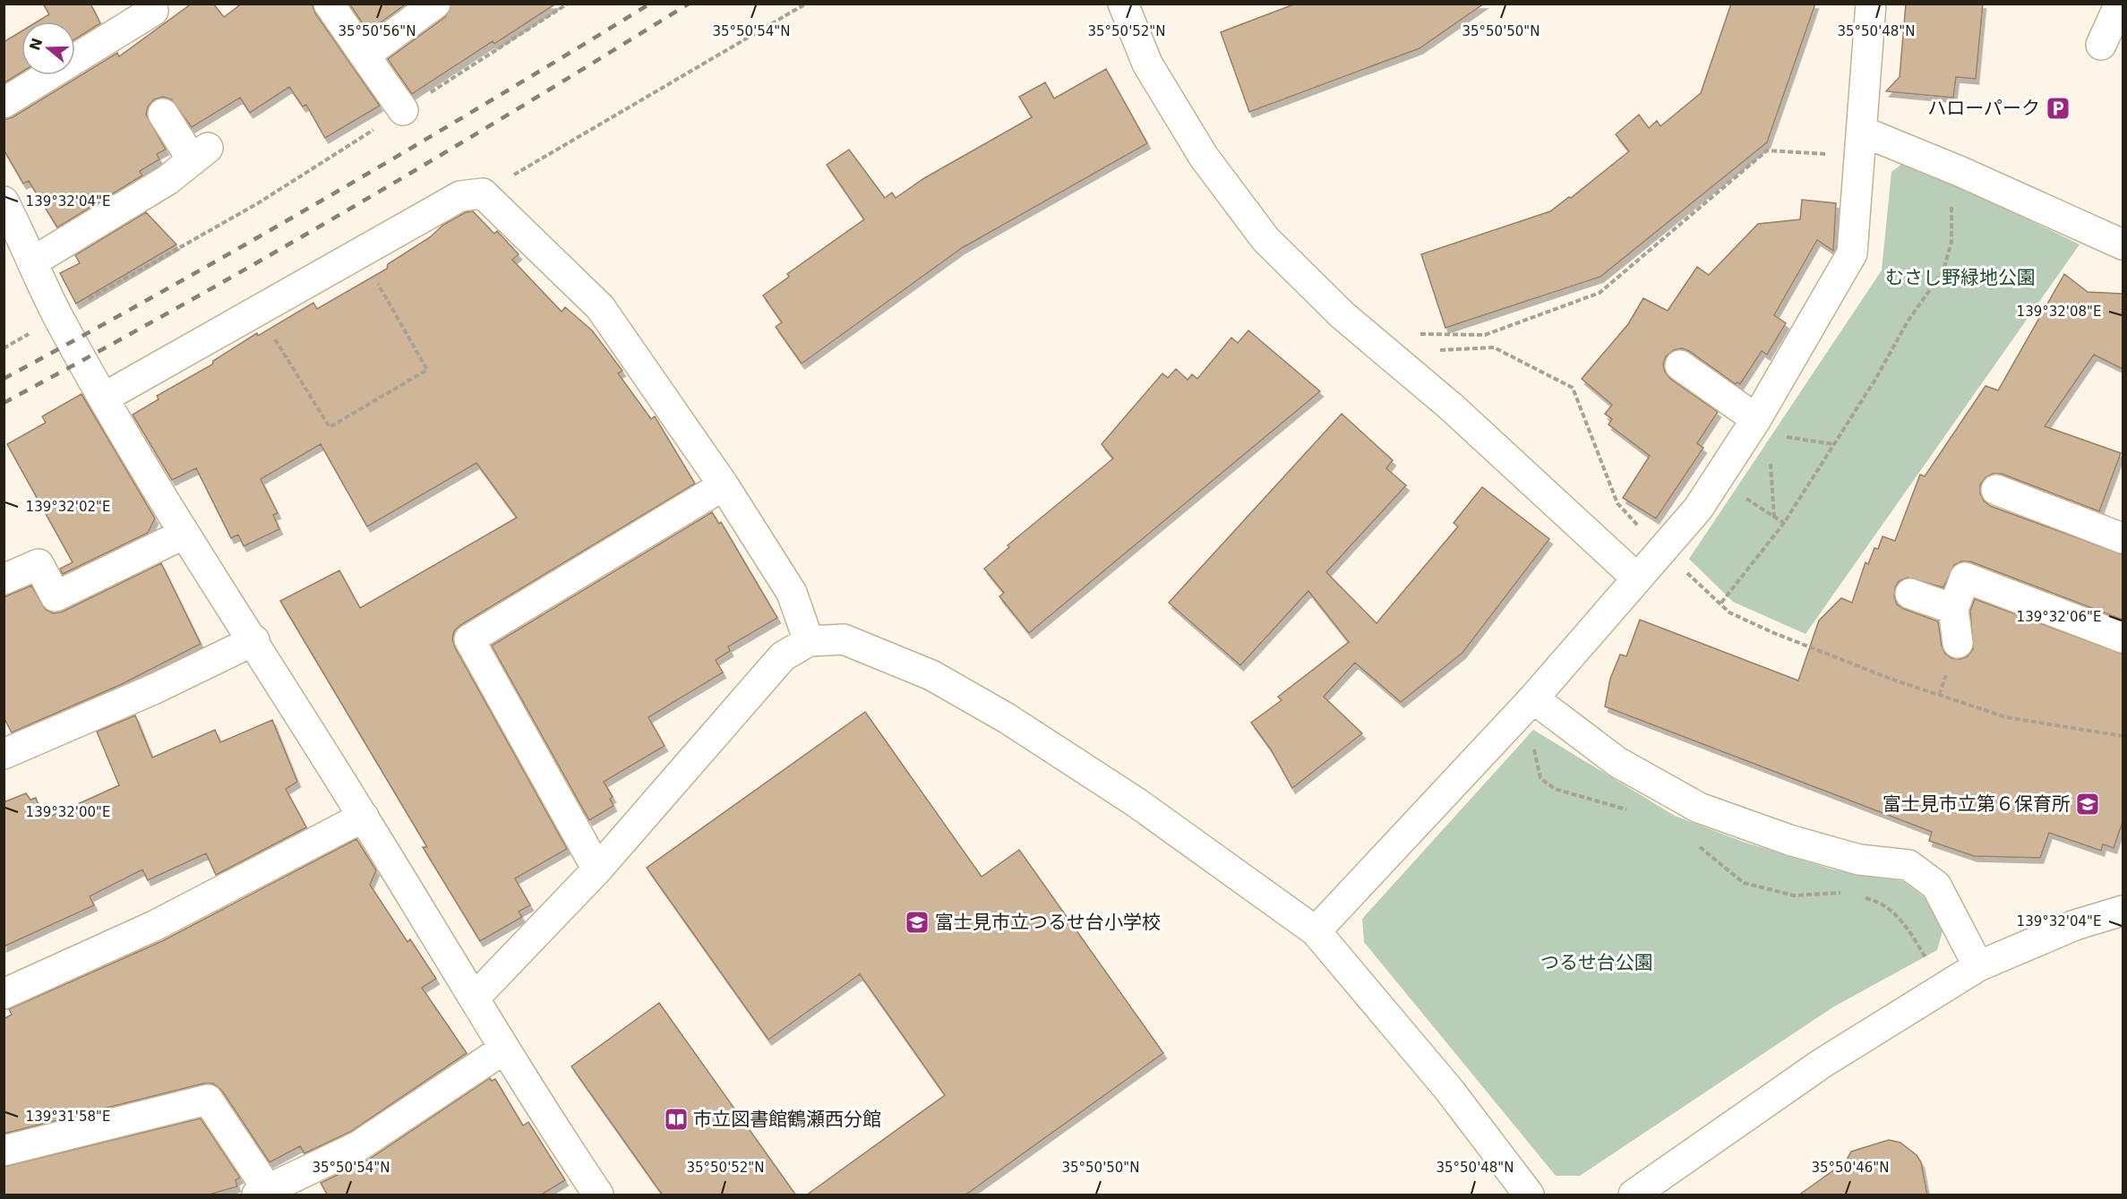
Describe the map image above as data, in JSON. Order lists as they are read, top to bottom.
{
  "parks": ["むさし野緑地公園", "つるせ台公園"],
  "places": {
    "parking": ["ハローパーク"],
    "school or university": ["富士見市立第６保育所", "富士見市立つるせ台小学校"],
    "library": ["市立図書館鶴瀬西分館"]
  },
  "north": "left",
  "coordinates": [
    "35°50'56\"N",
    "35°50'54\"N",
    "35°50'52\"N",
    "35°50'50\"N",
    "35°50'48\"N",
    "139°32'04\"E",
    "139°32'08\"E",
    "139°32'02\"E",
    "139°32'06\"E",
    "139°32'00\"E",
    "139°31'58\"E",
    "35°50'46\"N"
  ]
}
